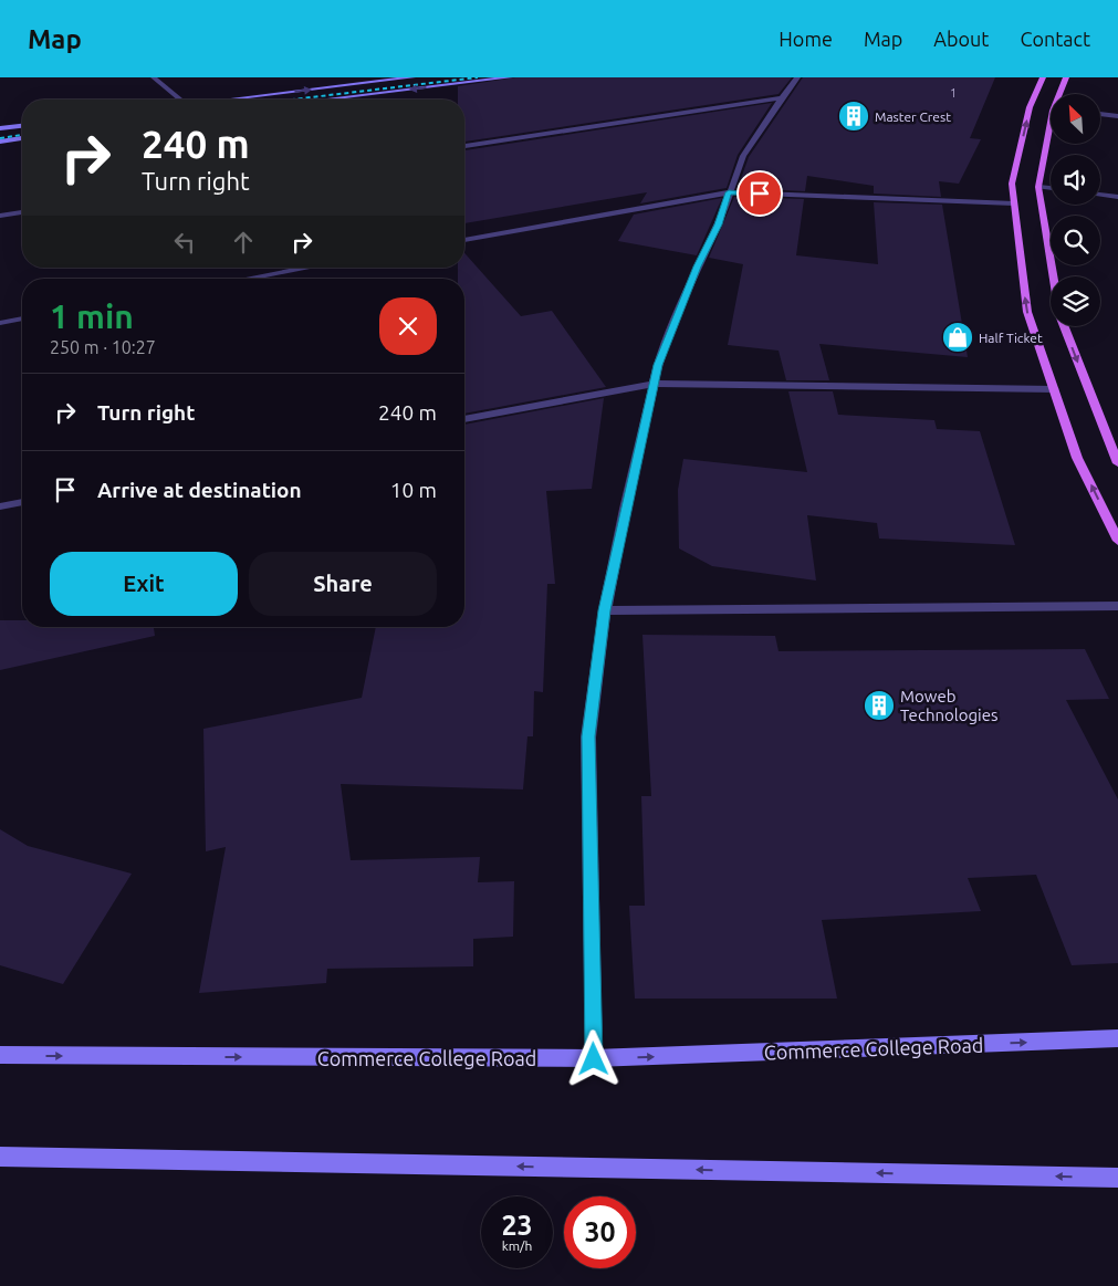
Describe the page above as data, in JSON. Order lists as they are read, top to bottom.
{
  "streets": {
    "main road": ["Commerce College Road"]
  },
  "places": {
    "building": ["Master Crest", "Moweb Technologies"],
    "shop": ["Half Ticket"]
  },
  "house_numbers": ["1"],
  "north": "top left",
  "page": {
    "header": "Map",
    "nav": [
      "Home",
      "Map",
      "About",
      "Contact"
    ],
    "turn": ["240 m", "Turn right"],
    "heading": ["1 min", "250 m · 10:27"],
    "list": [
      {
        "name": "Turn right",
        "value": "240 m"
      },
      {
        "name": "Arrive at destination",
        "value": "10 m"
      }
    ],
    "buttons": ["Exit", "Share"],
    "speed": "23 km/h",
    "limit": "30"
  }
}
